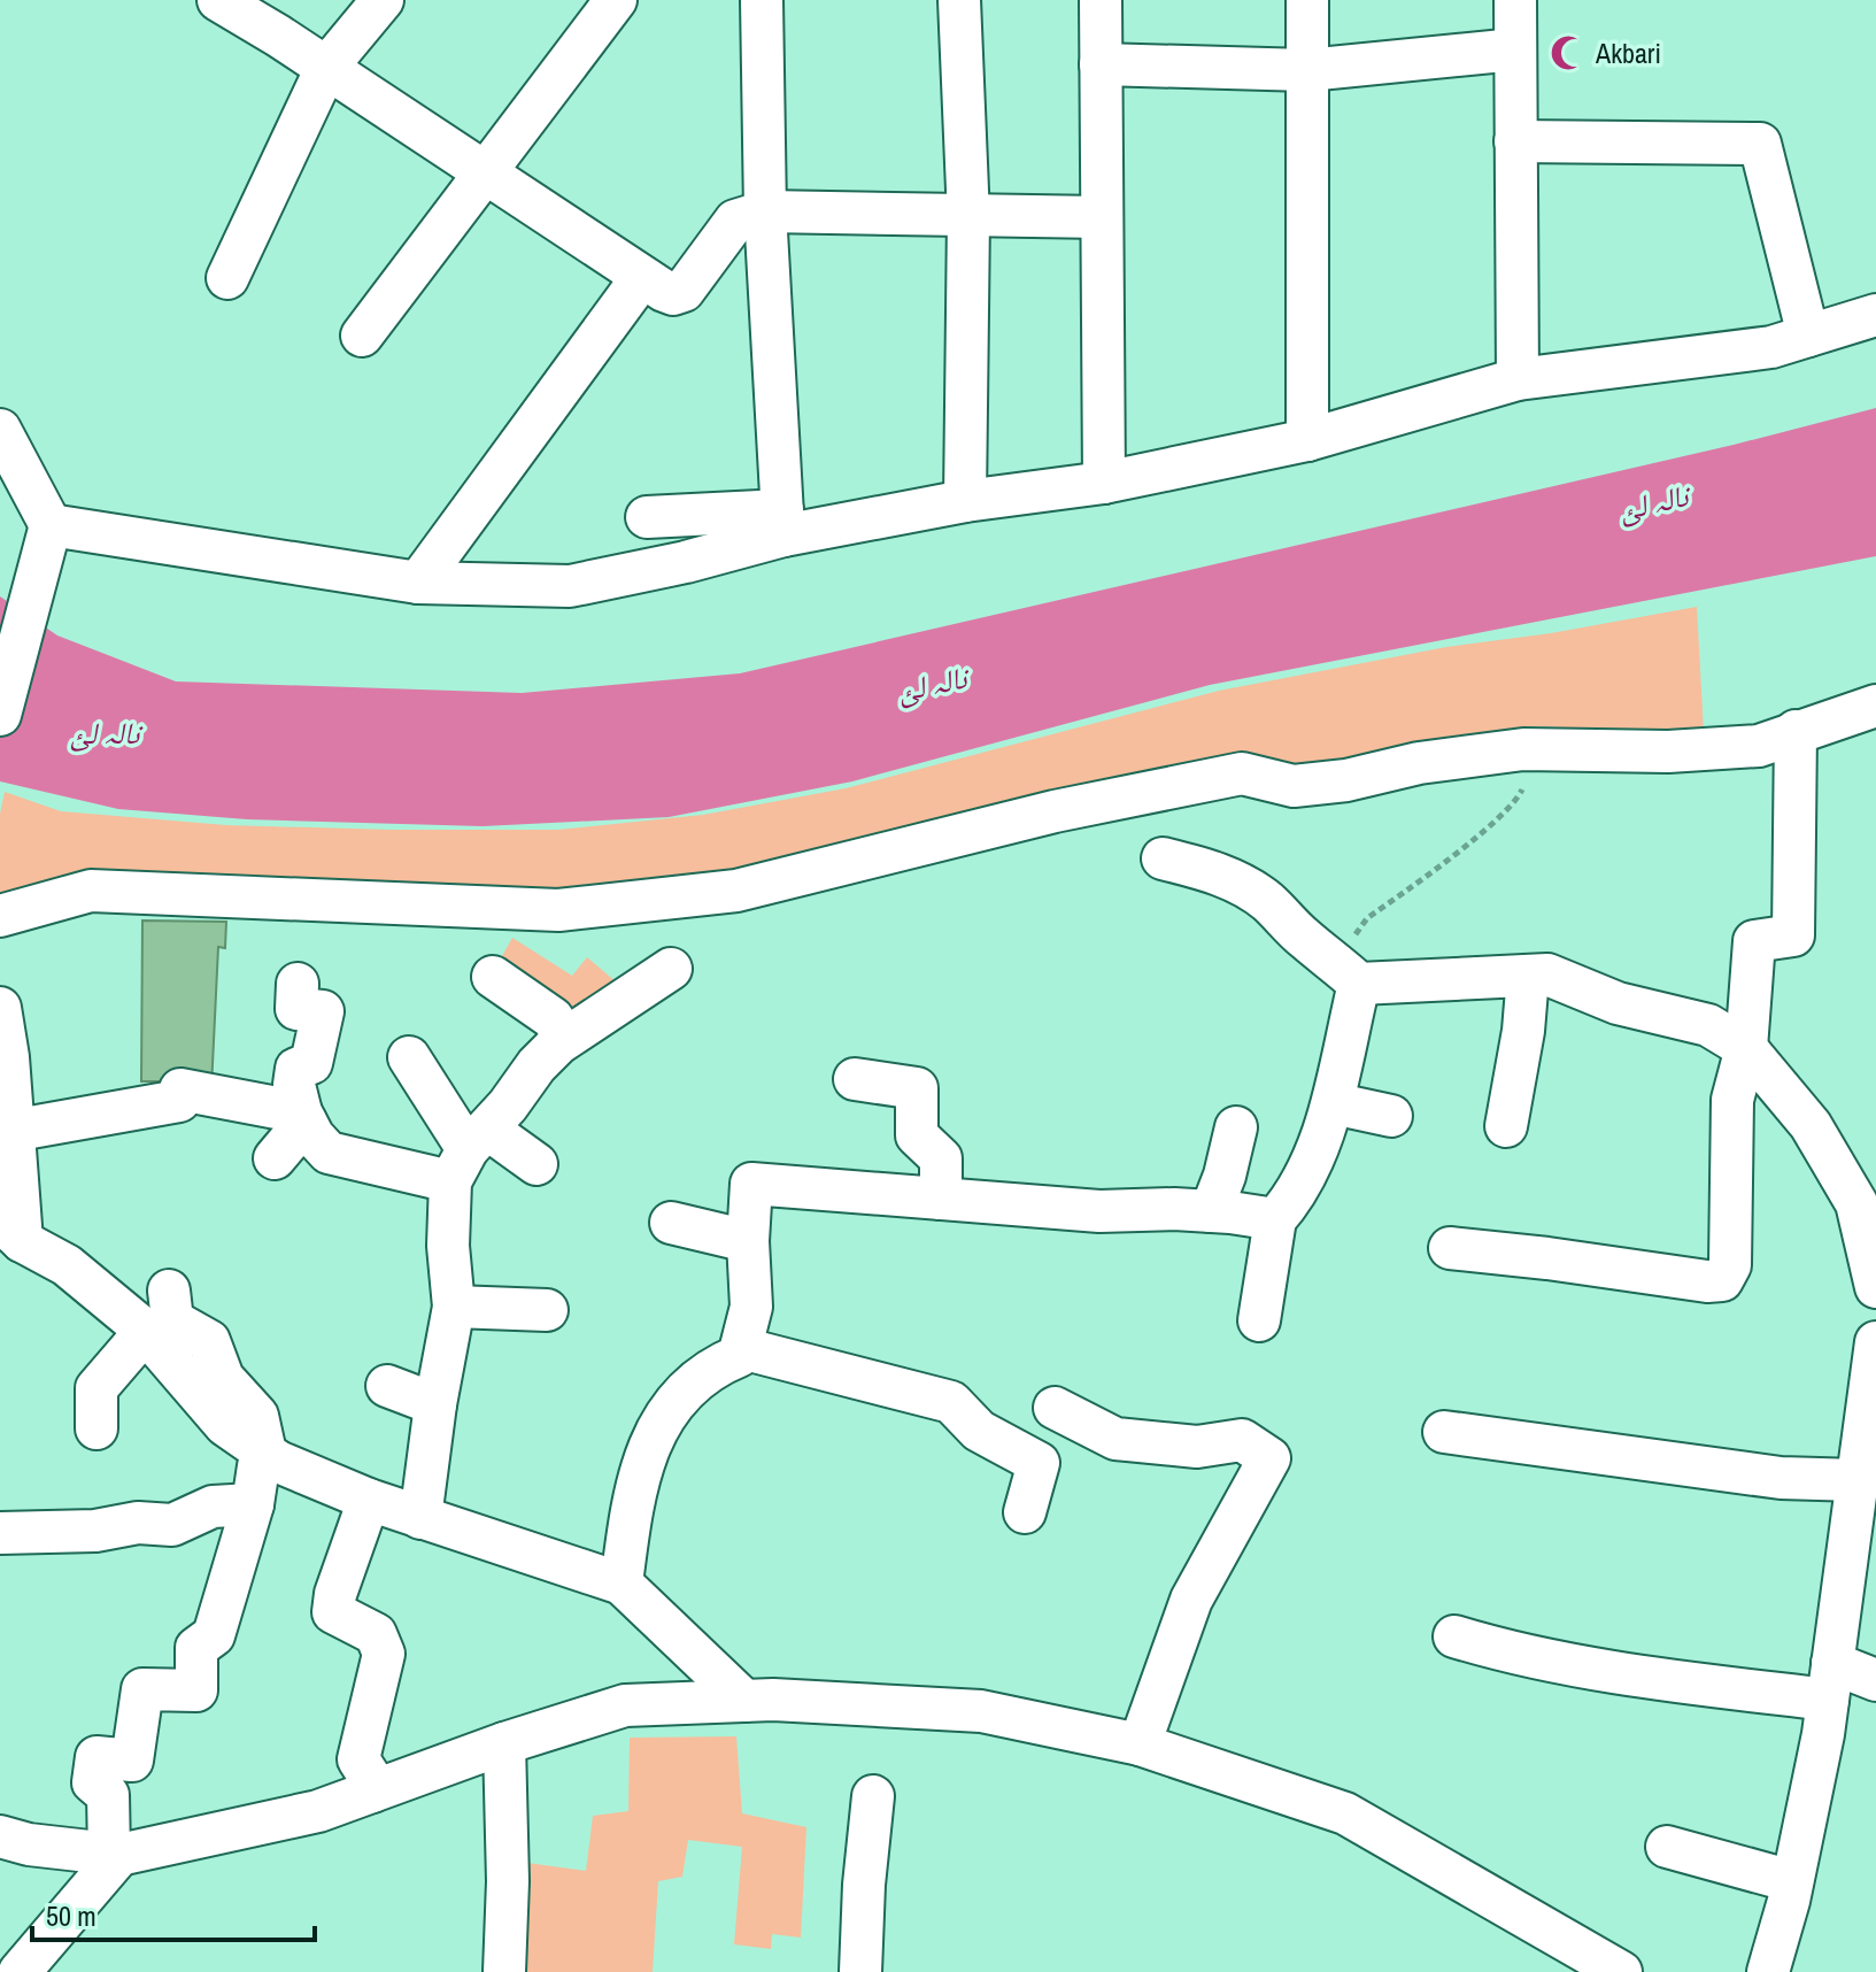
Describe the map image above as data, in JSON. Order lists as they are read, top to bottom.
{
  "water": ["نالہ لئ"],
  "places": {
    "mosque": ["Akbari"]
  },
  "scale_bar": "50 m"
}
